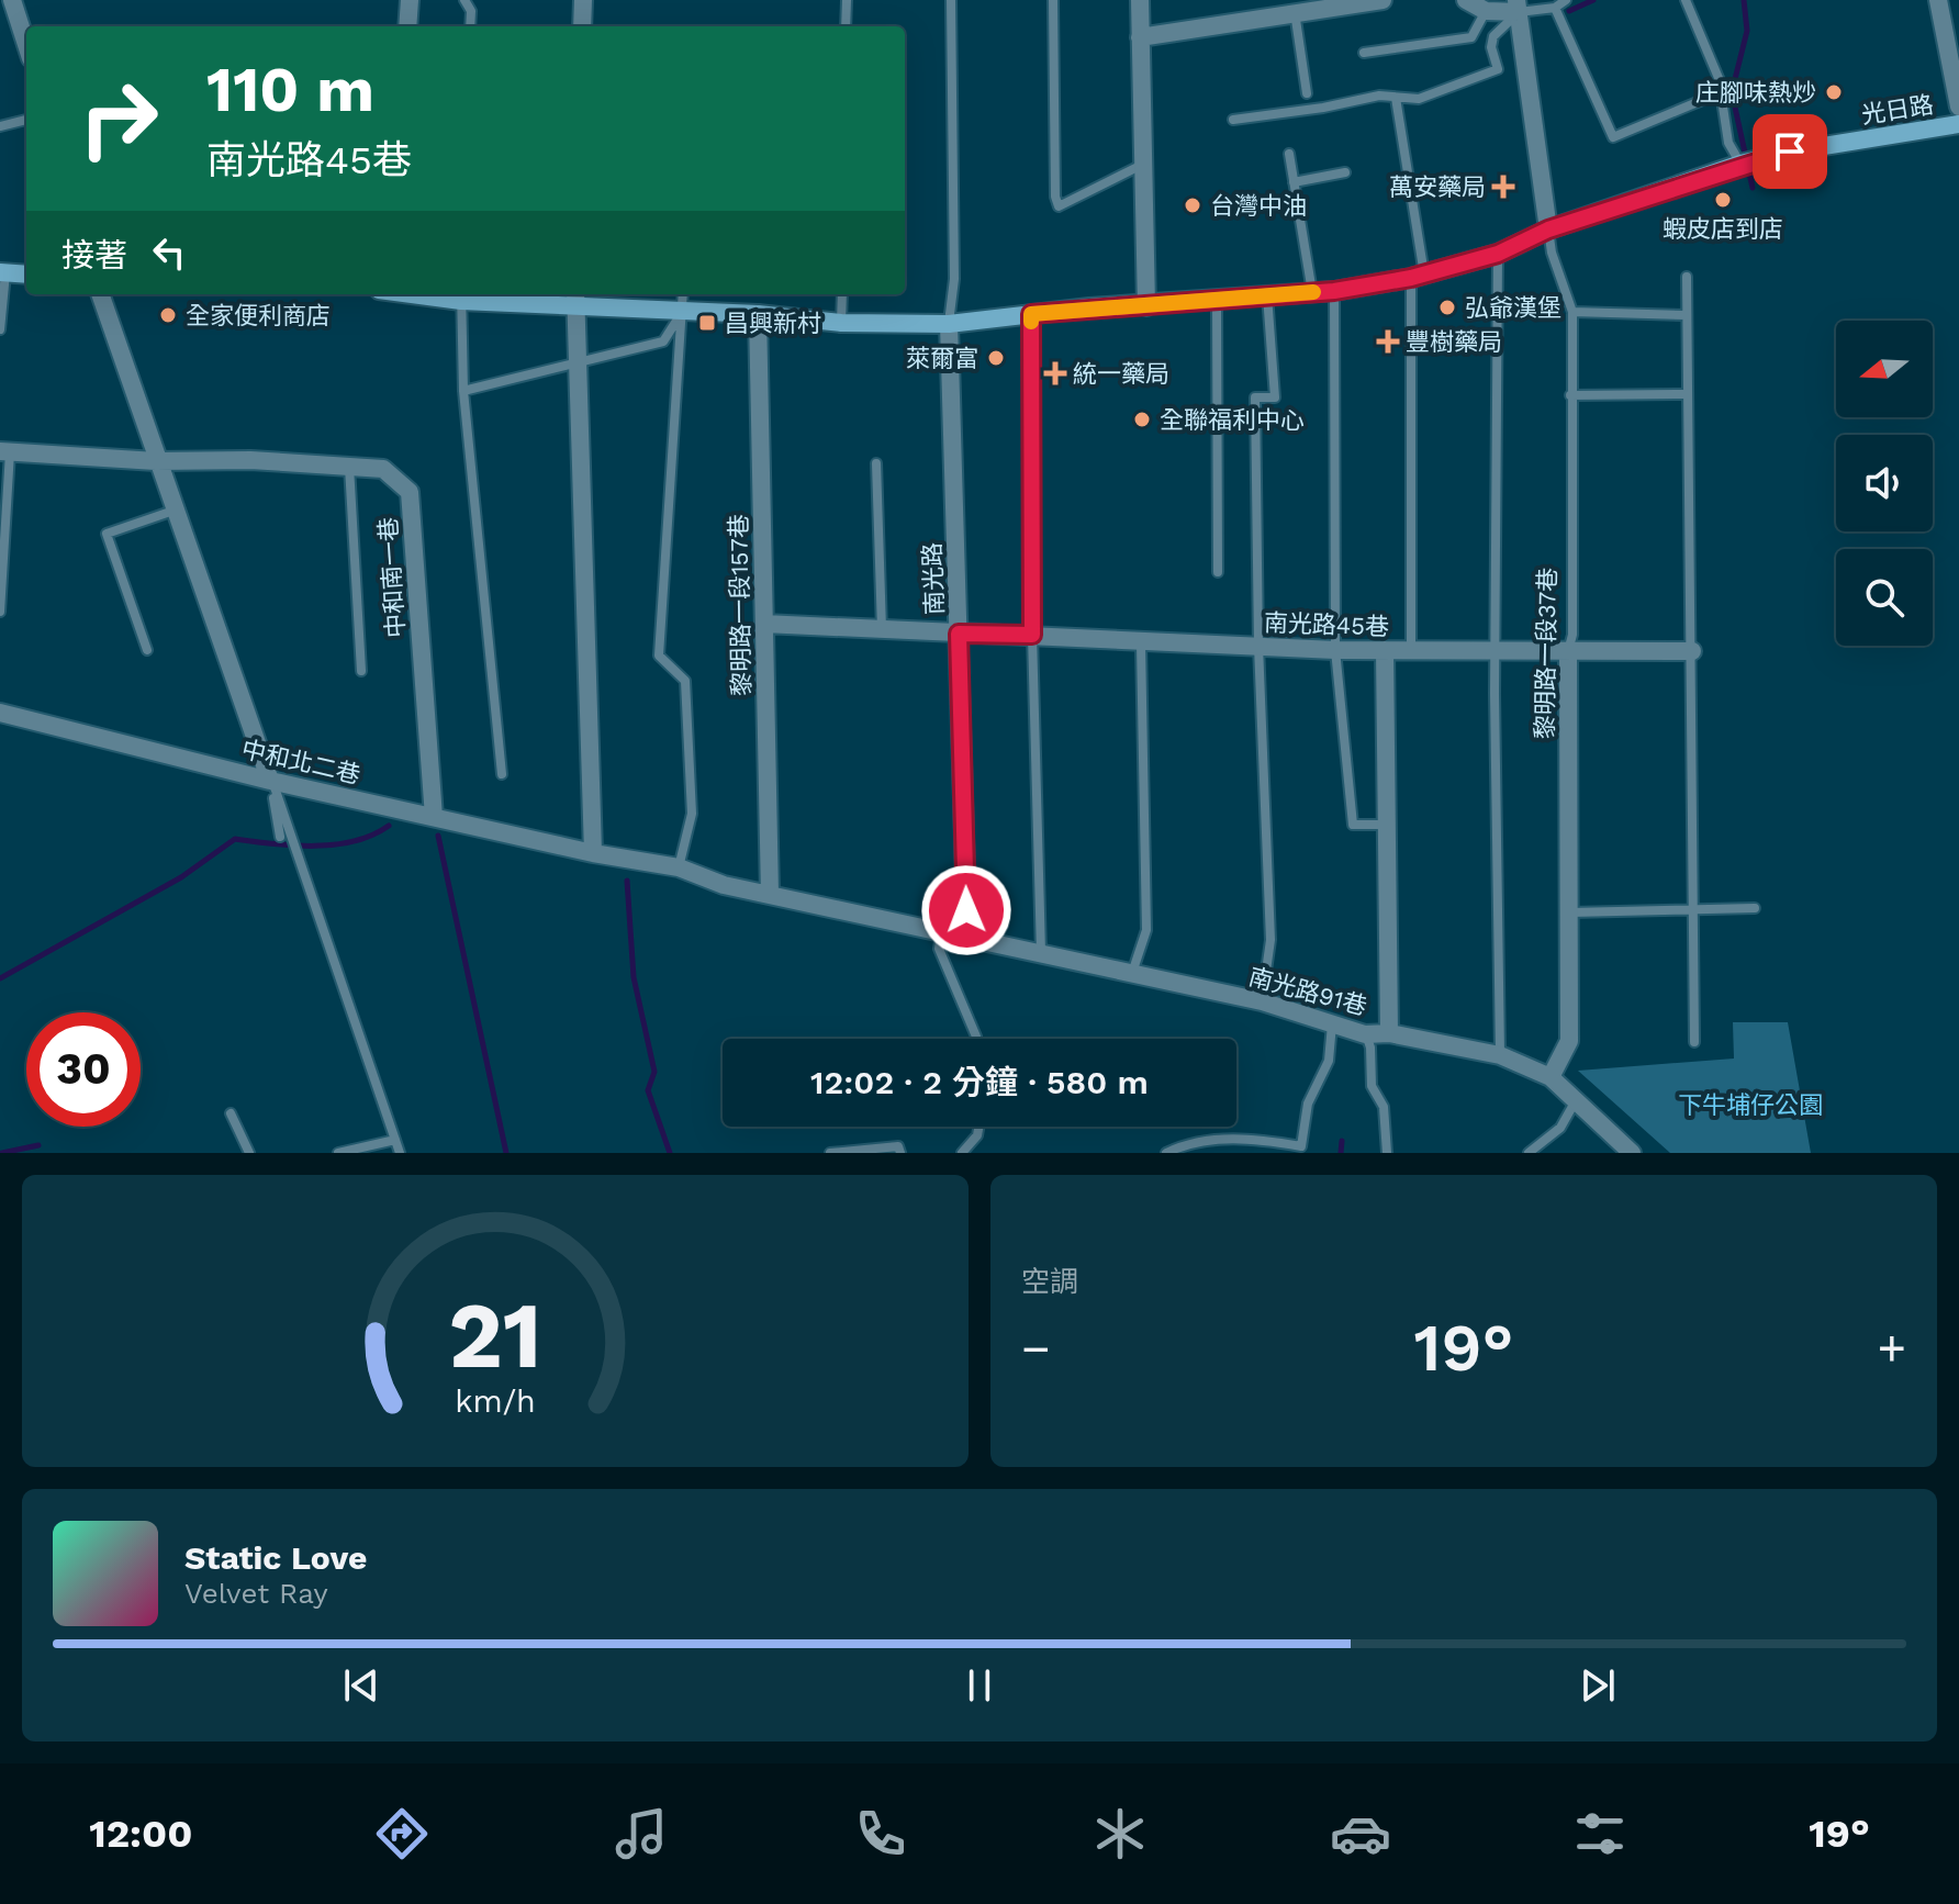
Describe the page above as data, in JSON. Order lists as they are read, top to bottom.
{
  "streets": {
    "main road": ["光日路"],
    "street": [
      "中和南一巷",
      "南光路",
      "黎明路一段157巷",
      "南光路45巷",
      "黎明路一段37巷",
      "中和北二巷",
      "南光路91巷"
    ]
  },
  "crossings": [
    ["光日路", "南光路"],
    ["光日路", "黎明路一段157巷"],
    ["光日路", "黎明路一段37巷"],
    ["中和南一巷", "中和北二巷"],
    ["南光路", "南光路45巷"],
    ["南光路", "南光路91巷"],
    ["黎明路一段157巷", "南光路45巷"],
    ["黎明路一段157巷", "中和北二巷"],
    ["黎明路一段157巷", "南光路91巷"],
    ["南光路45巷", "黎明路一段37巷"],
    ["黎明路一段37巷", "南光路91巷"],
    ["中和北二巷", "南光路91巷"]
  ],
  "parks": ["下牛埔仔公園"],
  "places": {
    "other": [
      "庄腳味熱炒",
      "蝦皮店到店",
      "台灣中油",
      "弘爺漢堡",
      "全家便利商店",
      "萊爾富",
      "全聯福利中心"
    ],
    "health": ["萬安藥局", "豐樹藥局", "統一藥局"],
    "transit": ["昌興新村"]
  },
  "north": "left",
  "page": {
    "turn": ["110 m", "南光路45巷"],
    "then": "接著",
    "limit": "30",
    "trip": "12:02 · 2 分鐘 · 580 m",
    "tile": "空調",
    "heat": ["−", "19°", "+"],
    "song": ["Static Love", "Velvet Ray"],
    "tabs": ["12:00", "19°"],
    "gauge": ["21", "km/h"]
  }
}
